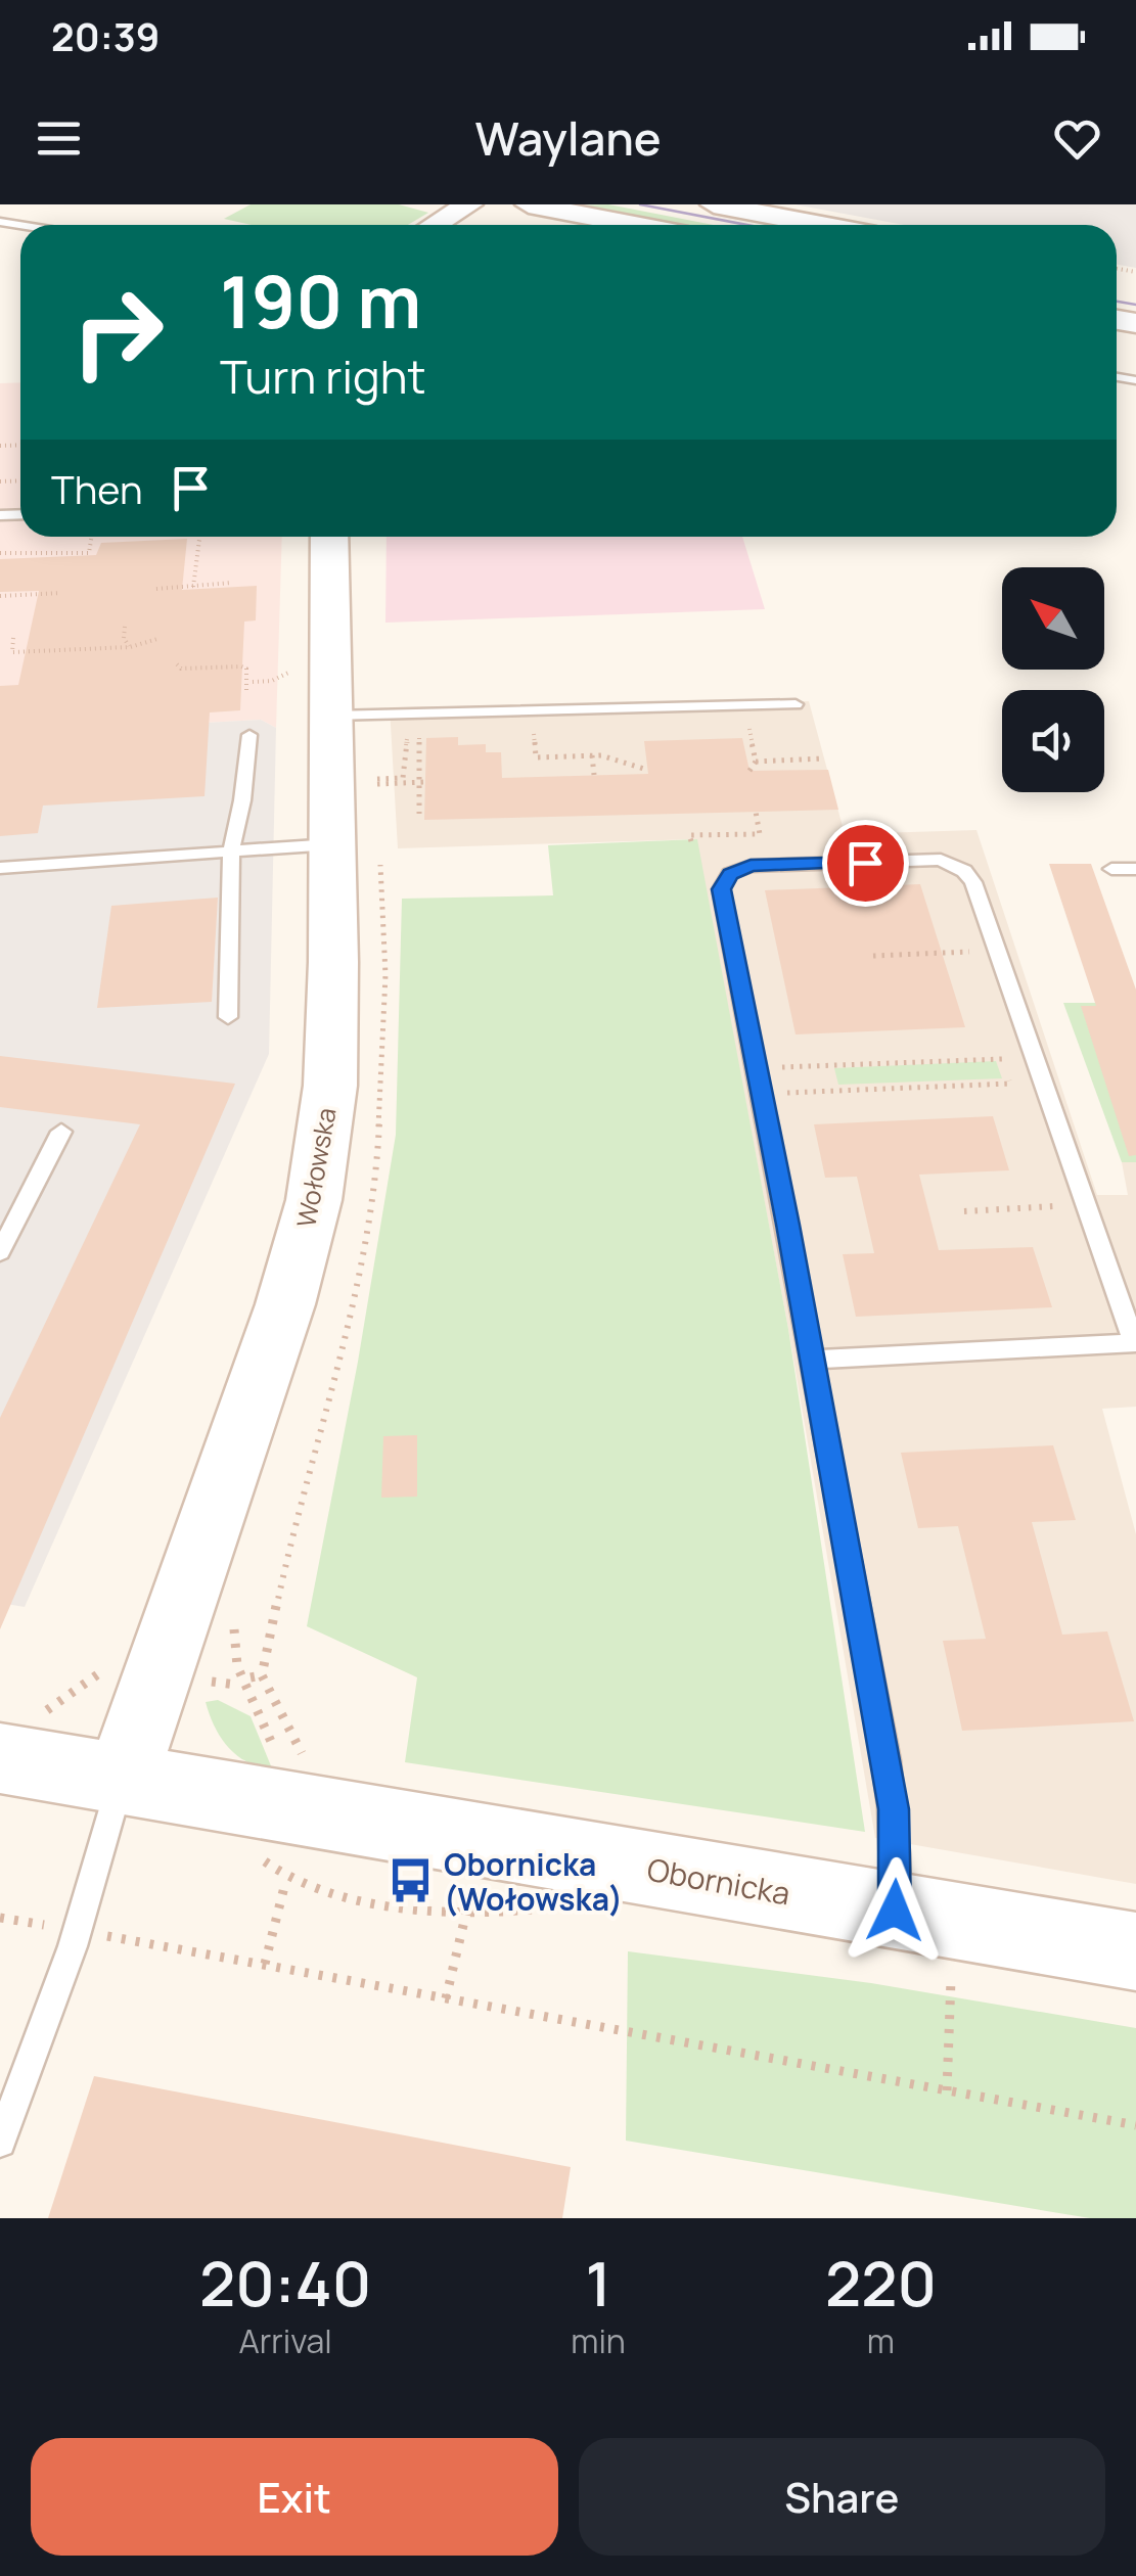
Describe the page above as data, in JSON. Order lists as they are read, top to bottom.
{
  "streets": {
    "street": ["Wołowska", "Obornicka"]
  },
  "crossings": [
    ["Wołowska", "Obornicka"]
  ],
  "places": {
    "bus stop": ["Obornicka (Wołowska)"]
  },
  "north": "top left",
  "page": {
    "status": "20:39",
    "header": "Waylane",
    "turn": ["190 m", "Turn right"],
    "then": "Then",
    "eta": [
      "20:40",
      "Arrival",
      "1",
      "min",
      "220",
      "m"
    ],
    "buttons": ["Exit", "Share"]
  }
}
